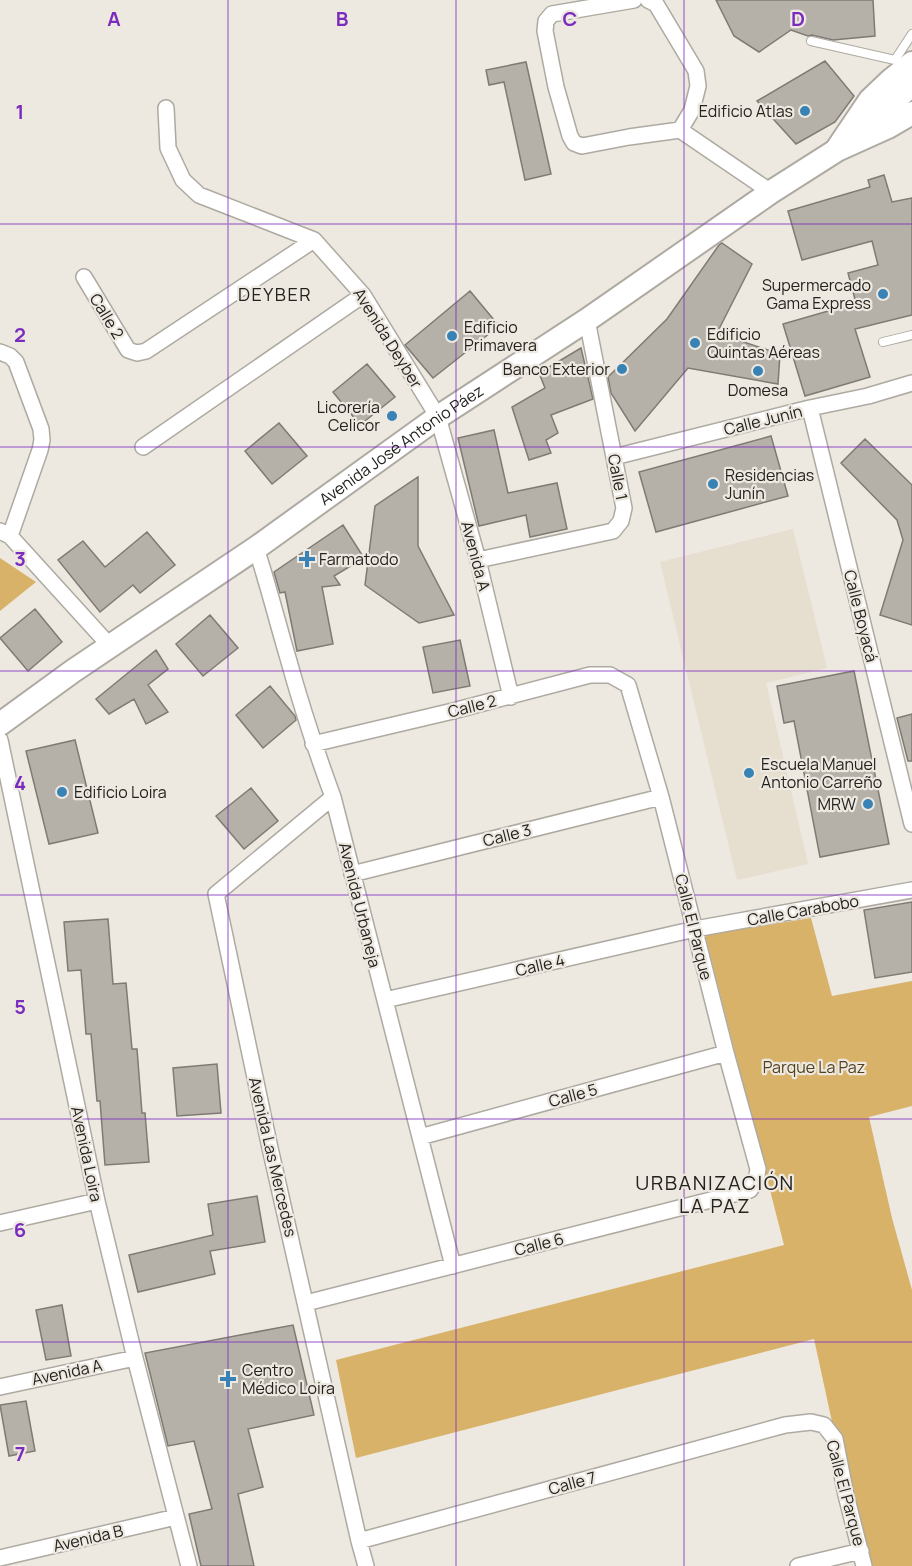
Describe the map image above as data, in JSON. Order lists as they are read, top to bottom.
{
  "streets": {
    "main road": ["Avenida José Antonio Páez"],
    "street": [
      "Calle 2",
      "Avenida Deyber",
      "Calle Junín",
      "Calle 1",
      "Avenida A",
      "Calle Boyacá",
      "Calle 3",
      "Avenida Urbaneja",
      "Calle Carabobo",
      "Calle El Parque",
      "Calle 4",
      "Calle 5",
      "Avenida Loira",
      "Avenida Las Mercedes",
      "Calle 6",
      "Calle 7",
      "Avenida B"
    ]
  },
  "crossings": [
    ["Calle 2", "Avenida Deyber"],
    ["Calle 2", "Avenida A"],
    ["Calle 2", "Avenida Urbaneja"],
    ["Calle 2", "Calle El Parque"],
    ["Avenida Deyber", "Avenida José Antonio Páez"],
    ["Avenida Deyber", "Avenida A"],
    ["Calle Junín", "Calle 1"],
    ["Calle Junín", "Calle Boyacá"],
    ["Avenida José Antonio Páez", "Calle 1"],
    ["Avenida José Antonio Páez", "Avenida A"],
    ["Avenida José Antonio Páez", "Avenida Urbaneja"],
    ["Calle 1", "Avenida A"],
    ["Avenida A", "Avenida Loira"],
    ["Calle 3", "Avenida Urbaneja"],
    ["Calle 3", "Calle El Parque"],
    ["Avenida Urbaneja", "Calle 4"],
    ["Avenida Urbaneja", "Calle 5"],
    ["Avenida Urbaneja", "Avenida Las Mercedes"],
    ["Avenida Urbaneja", "Calle 6"],
    ["Calle Carabobo", "Calle El Parque"],
    ["Calle Carabobo", "Calle 4"],
    ["Calle El Parque", "Calle 4"],
    ["Calle El Parque", "Calle 5"],
    ["Calle El Parque", "Calle 6"],
    ["Calle El Parque", "Calle 7"],
    ["Avenida Loira", "Avenida B"],
    ["Avenida Las Mercedes", "Calle 6"],
    ["Avenida Las Mercedes", "Calle 7"]
  ],
  "districts": ["DEYBER", "URBANIZACIÓN LA PAZ"],
  "parks": ["Parque La Paz"],
  "places": {
    "other": [
      "Edificio Atlas",
      "Supermercado Gama Express",
      "Edificio Primavera",
      "Edificio Quintas Aéreas",
      "Banco Exterior",
      "Domesa",
      "Licorería Celicor",
      "Residencias Junín",
      "Escuela Manuel Antonio Carreño",
      "Edificio Loira",
      "MRW"
    ],
    "health": ["Farmatodo", "Centro Médico Loira"]
  },
  "grid": {
    "columns": [
      "A",
      "B",
      "C",
      "D"
    ],
    "rows": [
      "1",
      "2",
      "3",
      "4",
      "5",
      "6",
      "7"
    ]
  }
}
